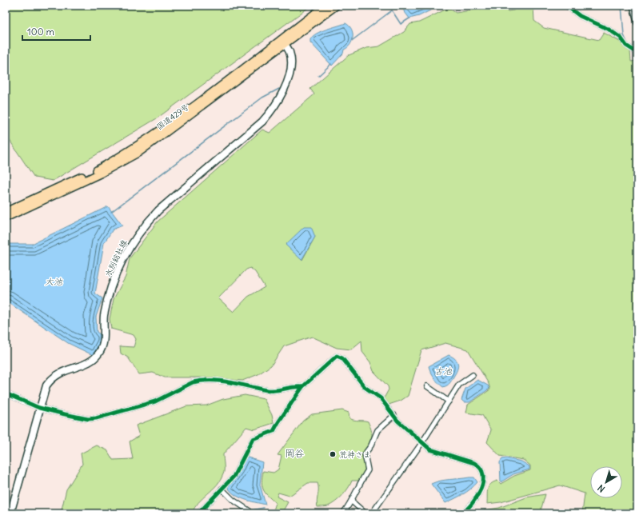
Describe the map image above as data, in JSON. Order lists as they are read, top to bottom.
{
  "streets": {
    "highway": ["国道429号"],
    "main road": ["水別総社線"]
  },
  "crossings": [
    ["国道429号", "水別総社線"]
  ],
  "districts": ["岡谷"],
  "water": ["大池", "古池"],
  "places": ["荒神さま"],
  "scale_bar": "100 m",
  "north": "bottom left"
}
